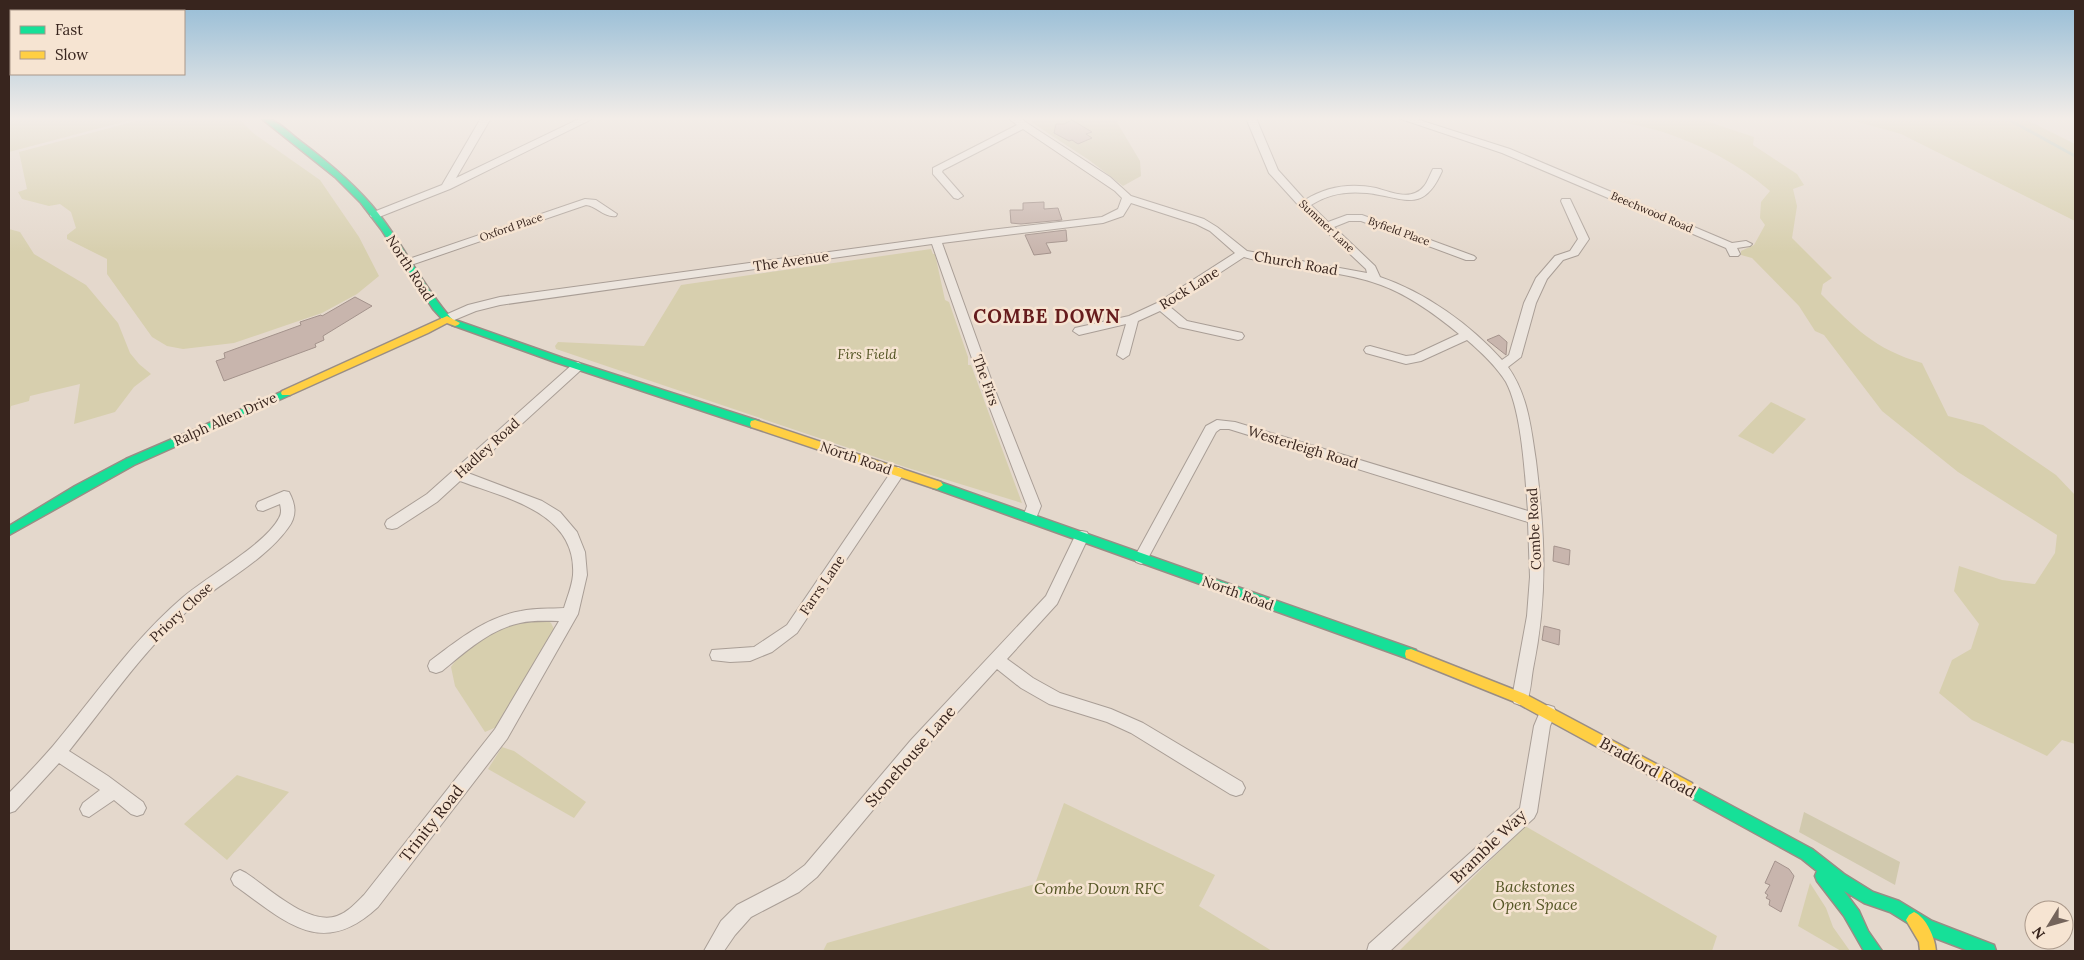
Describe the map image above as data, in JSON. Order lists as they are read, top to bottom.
{
  "streets": {
    "main road": ["North Road", "Ralph Allen Drive", "Bradford Road"],
    "street": [
      "Beechwood Road",
      "Summer Lane",
      "Oxford Place",
      "Byfield Place",
      "The Avenue",
      "Church Road",
      "Rock Lane",
      "The Firs",
      "Westerleigh Road",
      "Hadley Road",
      "Combe Road",
      "Farrs Lane",
      "Priory Close",
      "Stonehouse Lane",
      "Trinity Road",
      "Bramble Way"
    ]
  },
  "crossings": [
    ["Summer Lane", "Byfield Place"],
    ["Summer Lane", "Church Road"],
    ["Oxford Place", "North Road"],
    ["The Avenue", "Church Road"],
    ["The Avenue", "North Road"],
    ["The Avenue", "The Firs"],
    ["The Avenue", "Ralph Allen Drive"],
    ["Church Road", "Rock Lane"],
    ["Church Road", "Combe Road"],
    ["North Road", "The Firs"],
    ["North Road", "Ralph Allen Drive"],
    ["North Road", "Westerleigh Road"],
    ["North Road", "Hadley Road"],
    ["North Road", "Combe Road"],
    ["North Road", "Farrs Lane"],
    ["North Road", "Stonehouse Lane"],
    ["North Road", "Bradford Road"],
    ["Westerleigh Road", "Combe Road"],
    ["Hadley Road", "Trinity Road"],
    ["Combe Road", "Bradford Road"],
    ["Bradford Road", "Bramble Way"]
  ],
  "districts": ["COMBE DOWN"],
  "parks": ["Firs Field", "Backstones Open Space", "Combe Down RFC"],
  "legend": ["Fast", "Slow"],
  "north": "bottom left"
}
